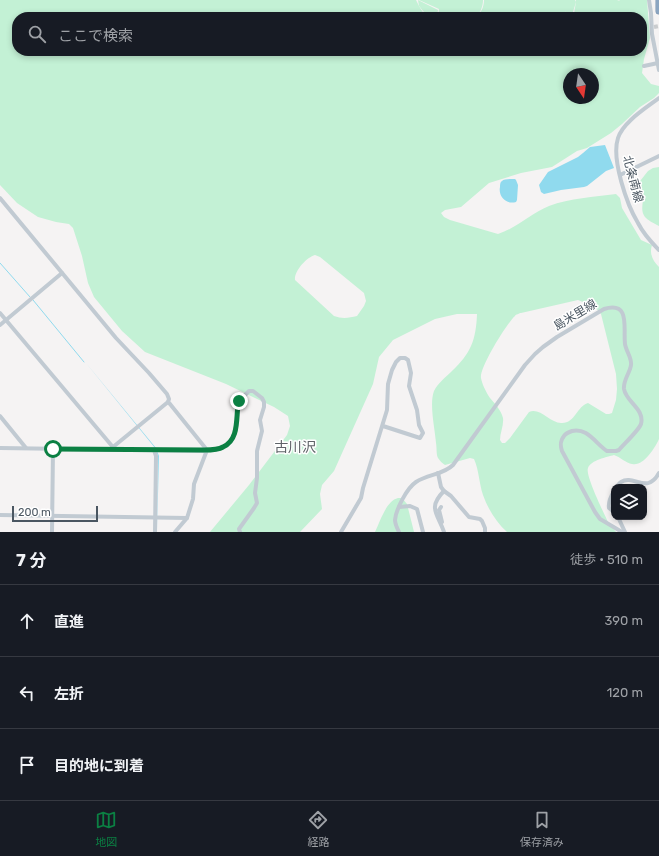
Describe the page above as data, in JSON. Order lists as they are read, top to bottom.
{
  "streets": {
    "street": ["北条南線", "島米里線"]
  },
  "districts": ["古川沢"],
  "scale_bar": "200 m",
  "north": "bottom",
  "page": {
    "search": "ここで検索",
    "scale": "200 m",
    "heading": ["7 分", "徒歩 · 510 m"],
    "list": [
      ["直進", "390 m"],
      ["左折", "120 m"],
      "目的地に到着"
    ],
    "nav": ["地図", "経路", "保存済み"]
  }
}
